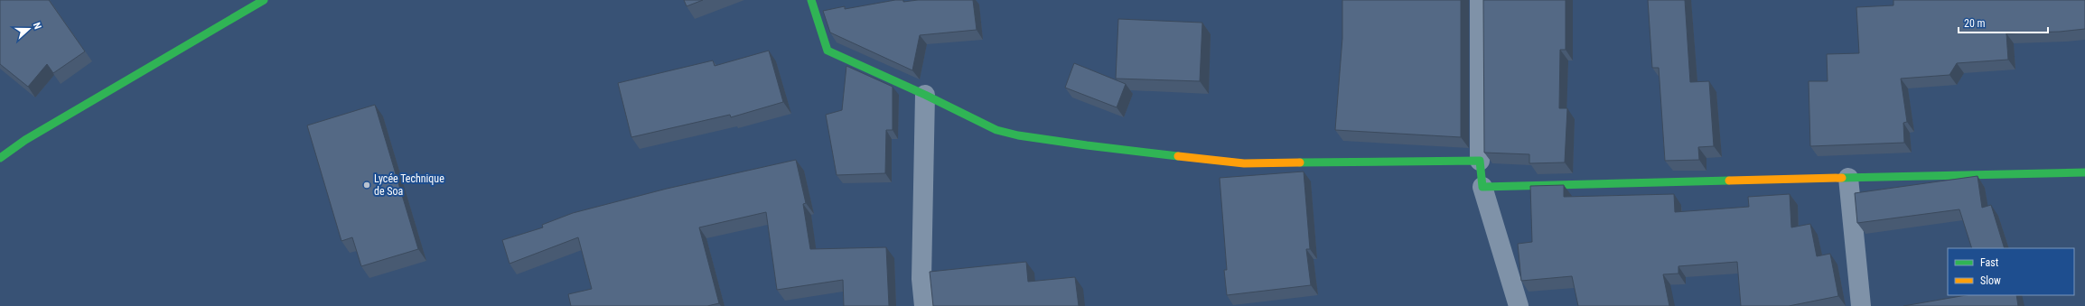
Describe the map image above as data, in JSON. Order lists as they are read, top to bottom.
{
  "places": ["Lycée Technique de Soa"],
  "legend": ["Fast", "Slow"],
  "scale_bar": "20 m",
  "north": "right"
}
